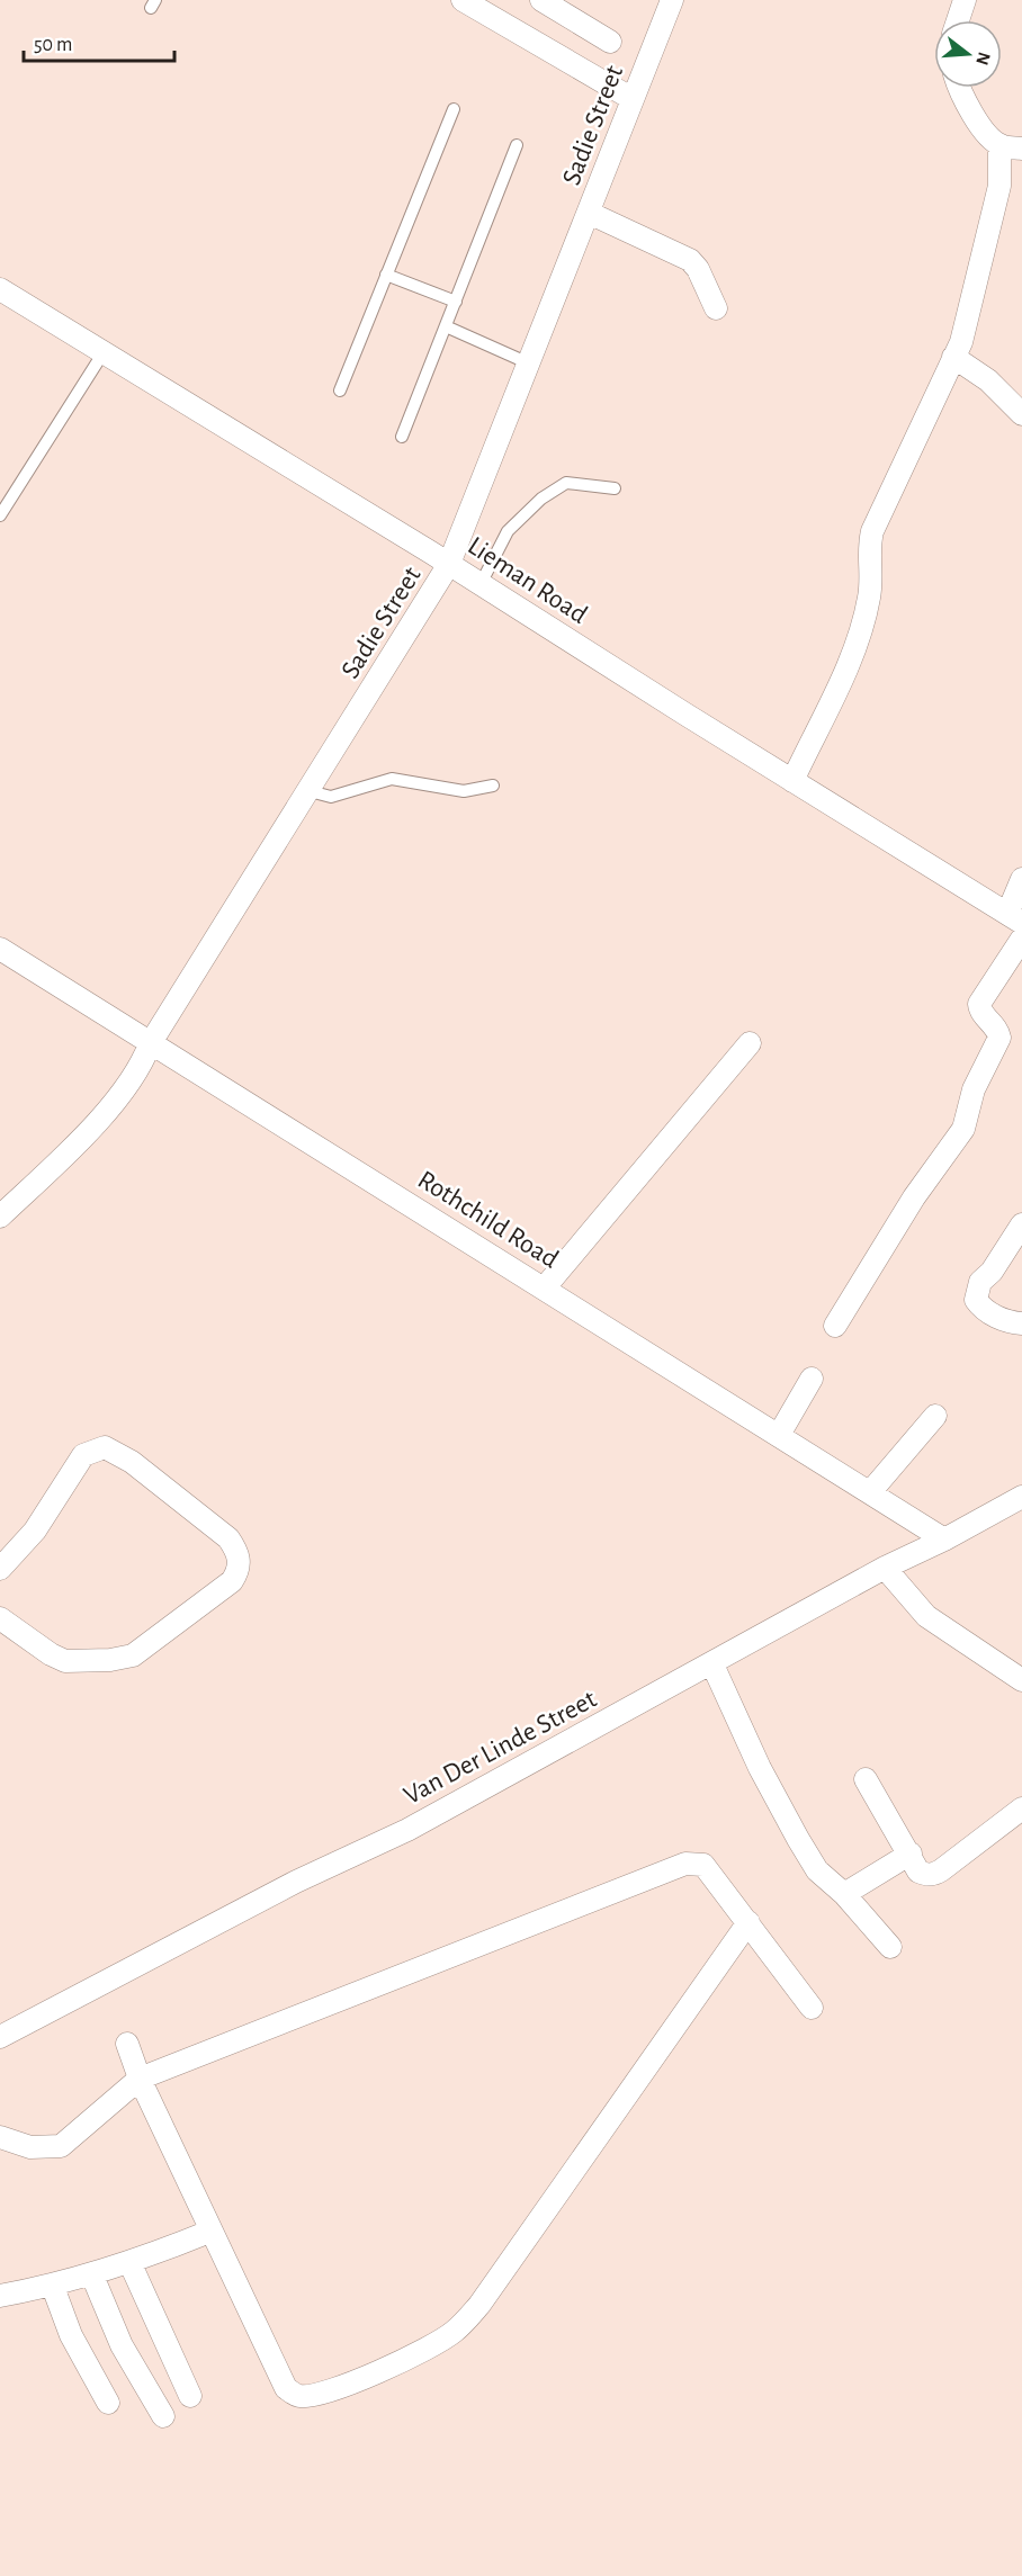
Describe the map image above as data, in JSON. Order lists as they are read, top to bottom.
{
  "streets": {
    "street": [
      "Sadie Street",
      "Lieman Road",
      "Rothchild Road",
      "Van Der Linde Street"
    ]
  },
  "crossings": [
    ["Sadie Street", "Lieman Road"],
    ["Sadie Street", "Rothchild Road"],
    ["Rothchild Road", "Van Der Linde Street"]
  ],
  "scale_bar": "50 m",
  "north": "right"
}
